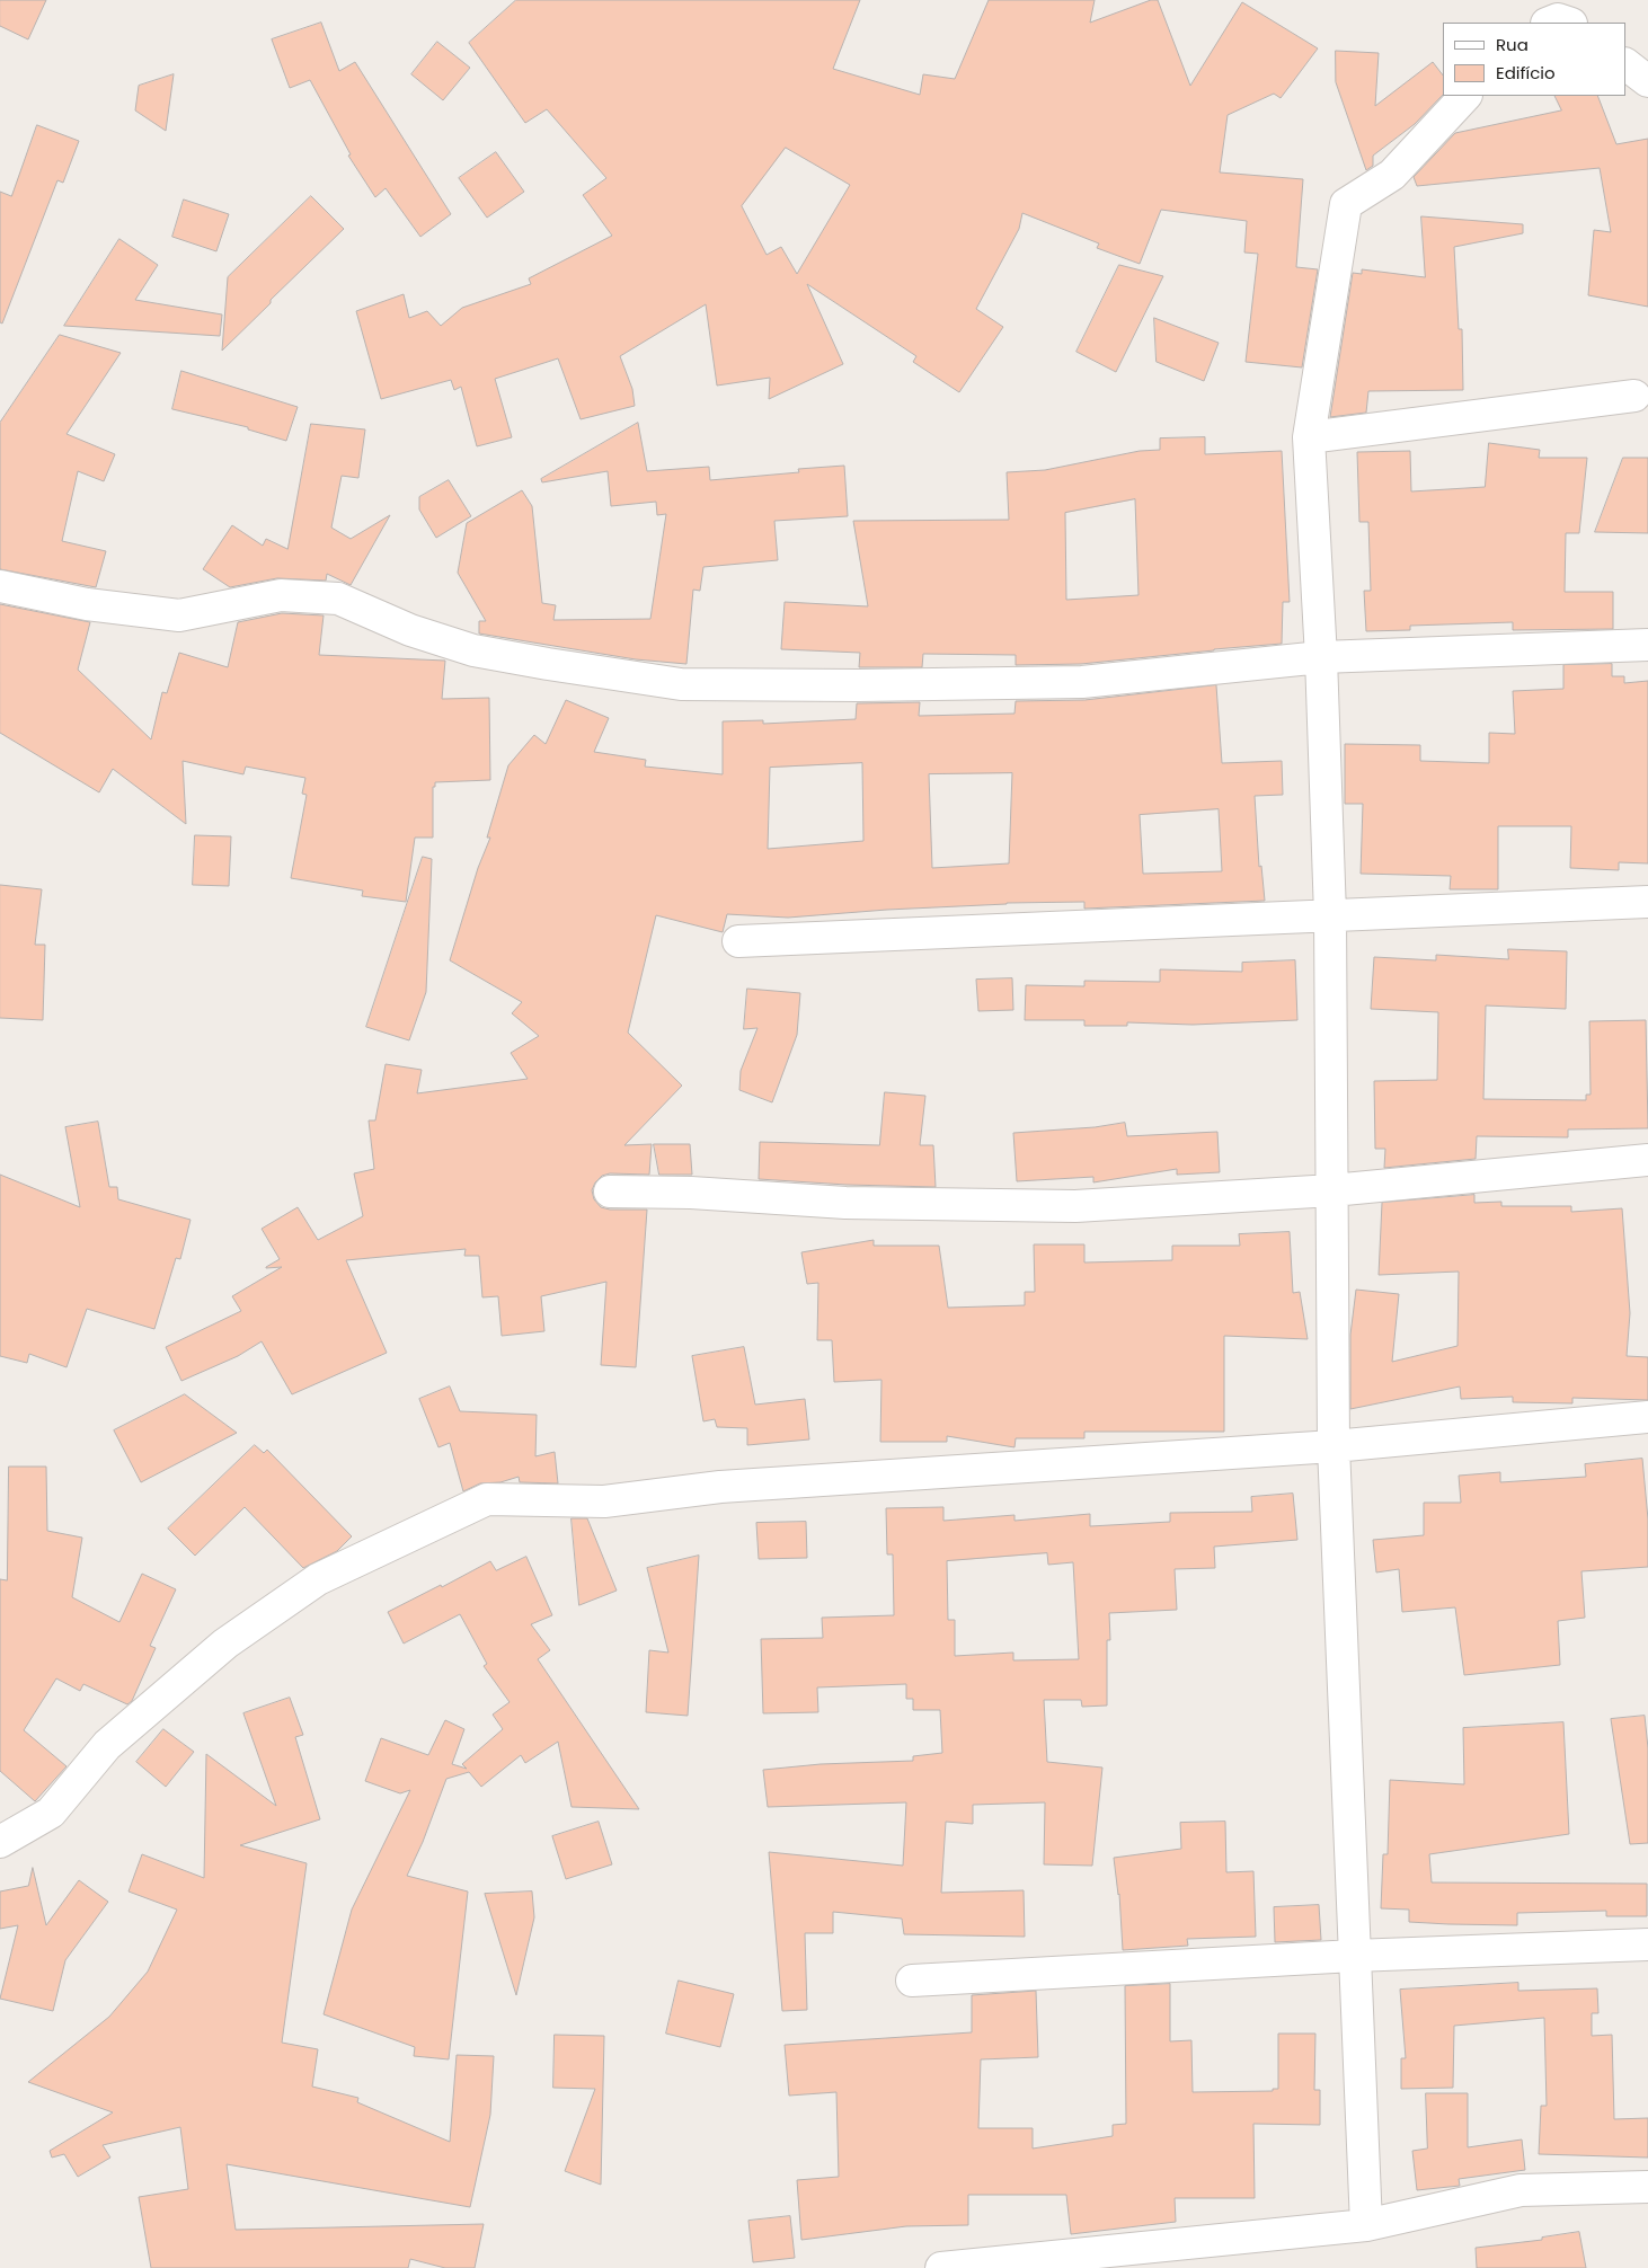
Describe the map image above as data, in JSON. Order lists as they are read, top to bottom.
{
  "legend": ["Rua", "Edifício"]
}
